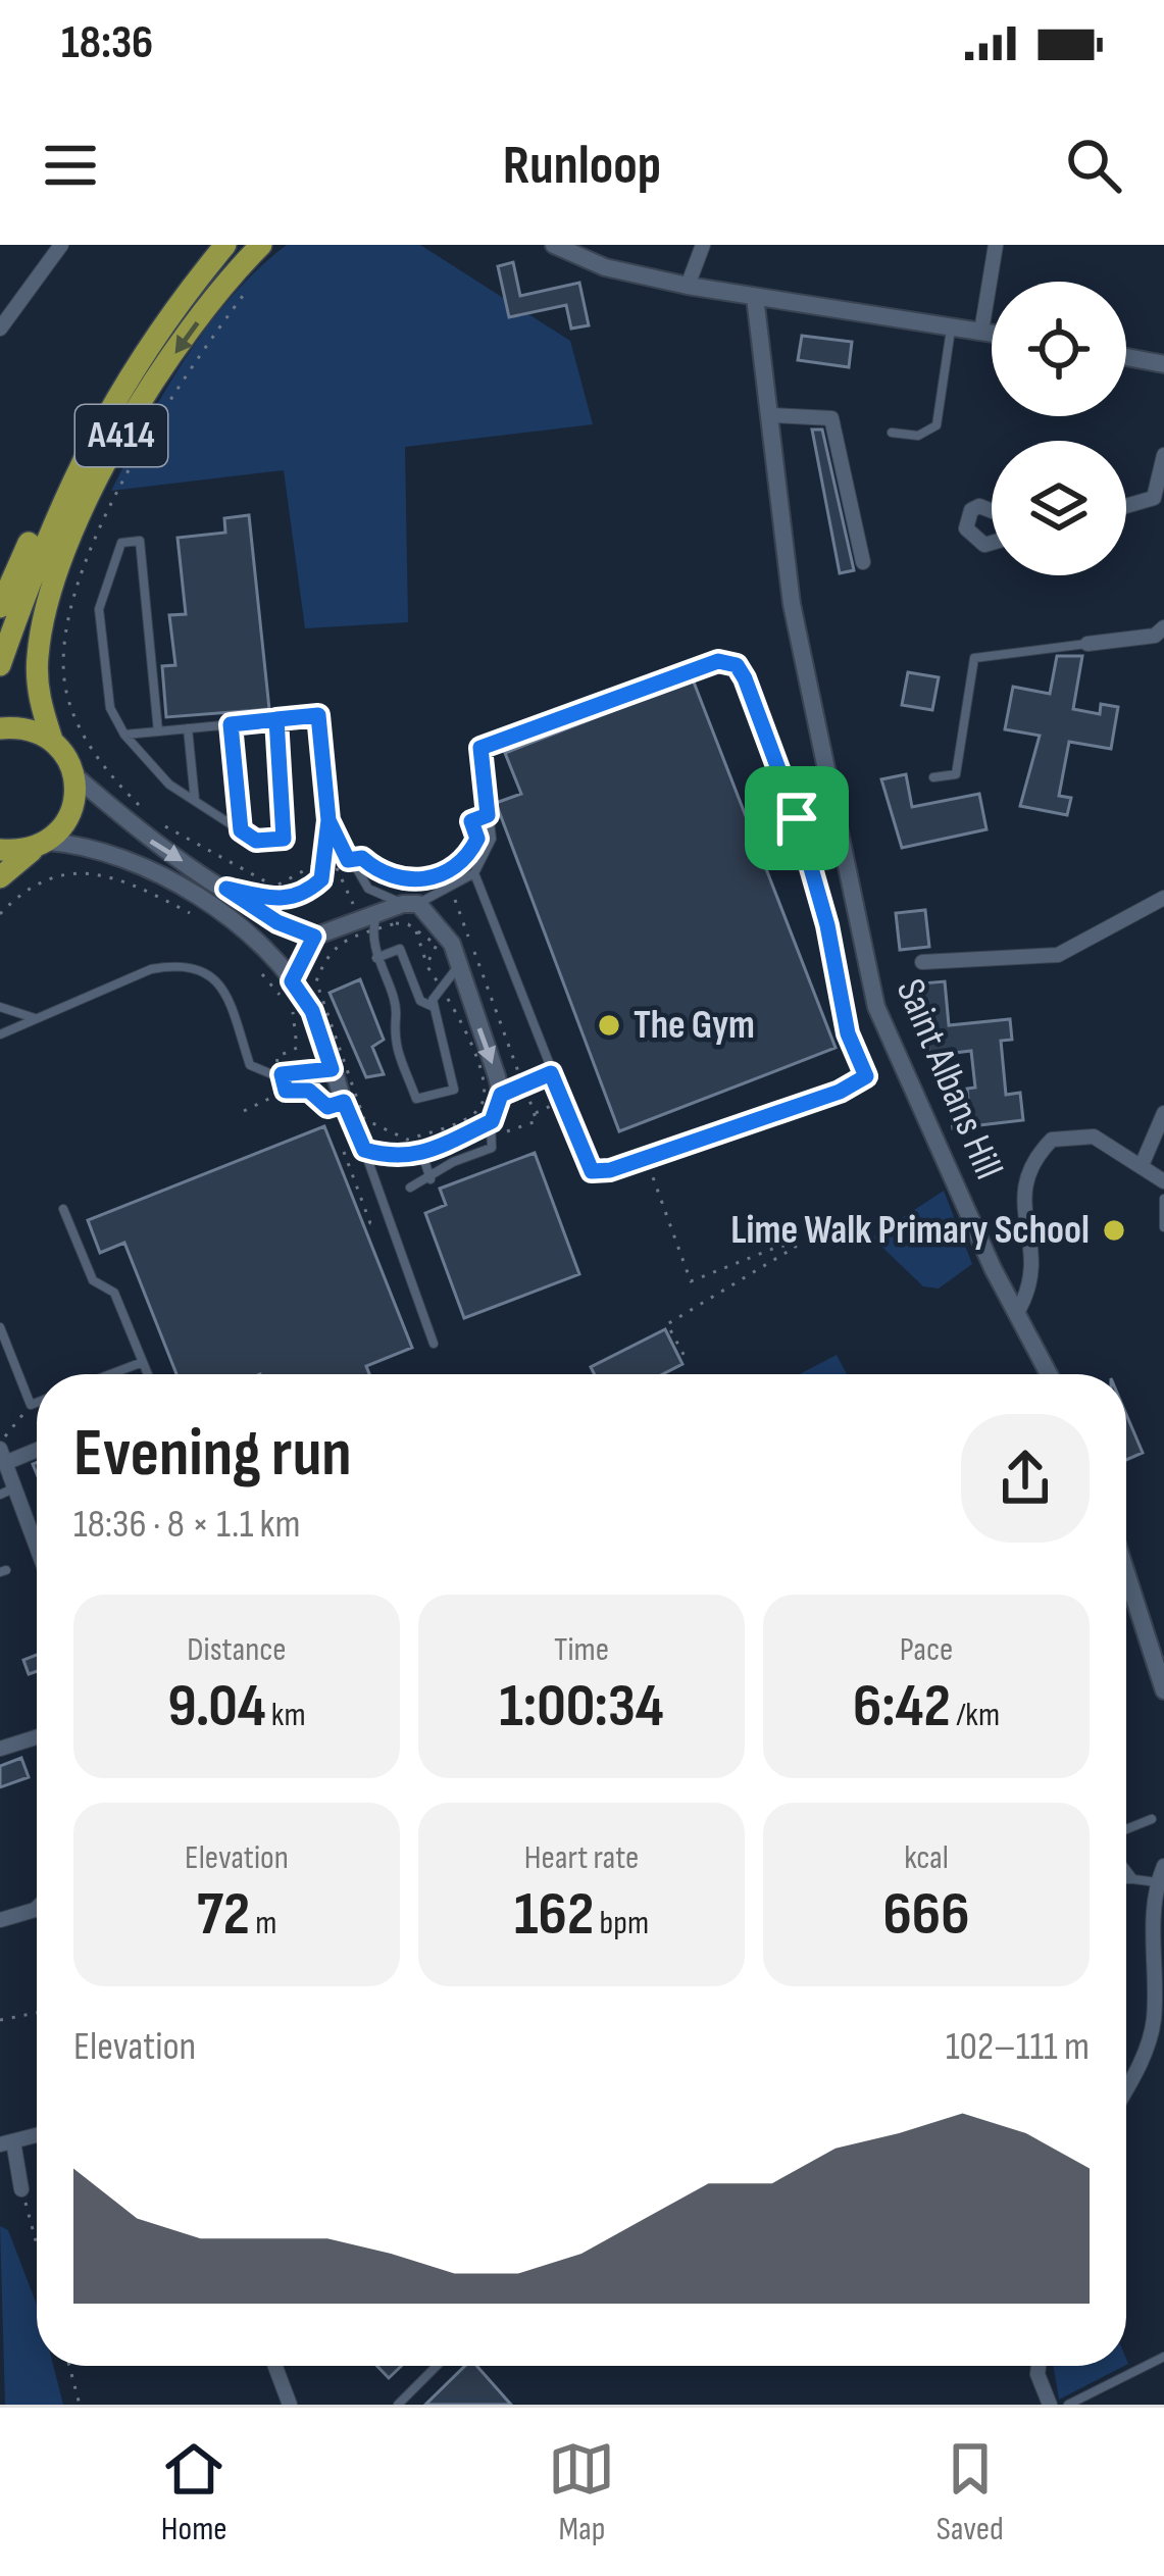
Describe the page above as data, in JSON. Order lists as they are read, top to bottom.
{
  "streets": {
    "main road": ["A414"],
    "street": ["Saint Albans Hill"]
  },
  "places": ["The Gym", "Lime Walk Primary School"],
  "page": {
    "status": "18:36",
    "header": "Runloop",
    "heading": ["Evening run", "18:36 · 8 × 1.1 km"],
    "stats": [
      ["Distance", "9.04 km"],
      ["Time", "1:00:34"],
      ["Pace", "6:42 /km"],
      ["Elevation", "72 m"],
      ["Heart rate", "162 bpm"],
      ["kcal", "666"]
    ],
    "chart": ["Elevation", "102–111 m"],
    "tabs": ["Home", "Map", "Saved"]
  }
}
